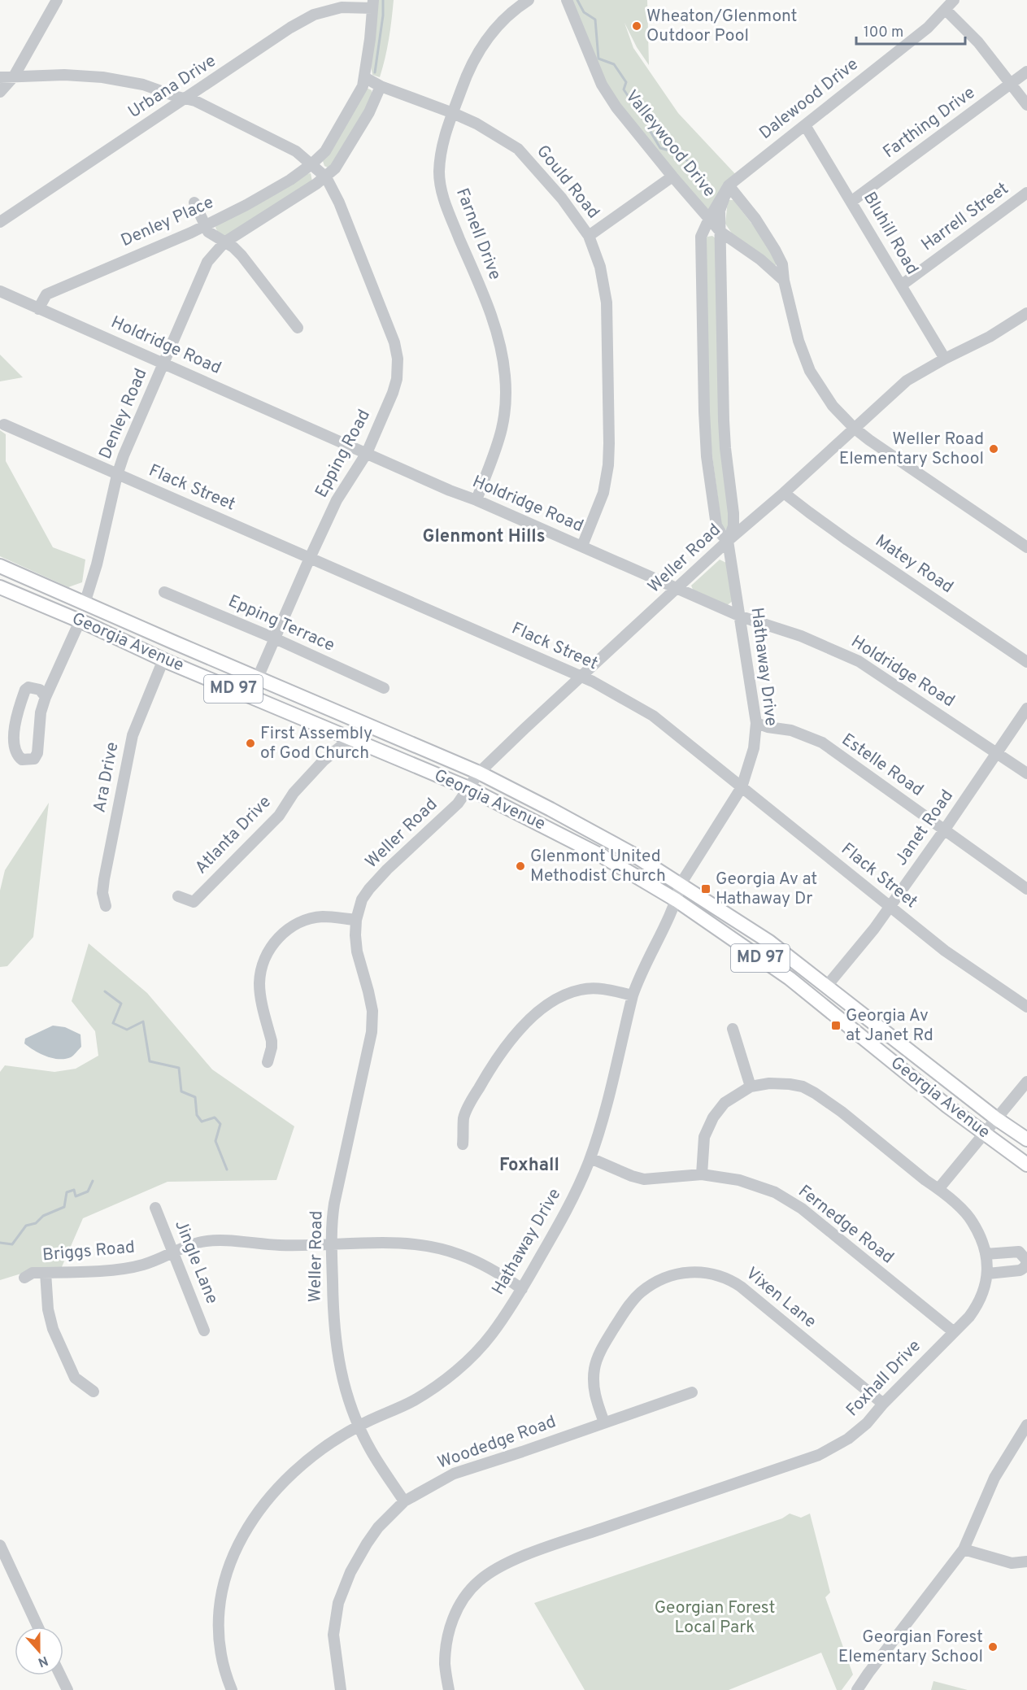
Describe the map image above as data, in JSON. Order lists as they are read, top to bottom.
{
  "streets": {
    "main road": ["Georgia Avenue", "MD 97"],
    "street": [
      "Urbana Drive",
      "Dalewood Drive",
      "Farthing Drive",
      "Valleywood Drive",
      "Gould Road",
      "Harrell Street",
      "Denley Place",
      "Bluhill Road",
      "Farnell Drive",
      "Holdridge Road",
      "Denley Road",
      "Epping Road",
      "Flack Street",
      "Weller Road",
      "Matey Road",
      "Epping Terrace",
      "Hathaway Drive",
      "Estelle Road",
      "Ara Drive",
      "Janet Road",
      "Atlanta Drive",
      "Fernedge Road",
      "Briggs Road",
      "Jingle Lane",
      "Vixen Lane",
      "Foxhall Drive",
      "Woodedge Road"
    ]
  },
  "crossings": [
    ["Urbana Drive", "Epping Road"],
    ["Dalewood Drive", "Valleywood Drive"],
    ["Dalewood Drive", "Bluhill Road"],
    ["Dalewood Drive", "Hathaway Drive"],
    ["Farthing Drive", "Bluhill Road"],
    ["Valleywood Drive", "Weller Road"],
    ["Valleywood Drive", "Hathaway Drive"],
    ["Gould Road", "Farnell Drive"],
    ["Gould Road", "Holdridge Road"],
    ["Gould Road", "Denley Road"],
    ["Harrell Street", "Bluhill Road"],
    ["Denley Place", "Holdridge Road"],
    ["Denley Place", "Epping Road"],
    ["Bluhill Road", "Weller Road"],
    ["Farnell Drive", "Holdridge Road"],
    ["Holdridge Road", "Denley Road"],
    ["Holdridge Road", "Epping Road"],
    ["Holdridge Road", "Weller Road"],
    ["Holdridge Road", "Hathaway Drive"],
    ["Holdridge Road", "Janet Road"],
    ["Denley Road", "Epping Road"],
    ["Denley Road", "Flack Street"],
    ["Denley Road", "Georgia Avenue"],
    ["Epping Road", "Flack Street"],
    ["Epping Road", "Epping Terrace"],
    ["Epping Road", "Georgia Avenue"],
    ["Flack Street", "Weller Road"],
    ["Flack Street", "Hathaway Drive"],
    ["Flack Street", "Janet Road"],
    ["Weller Road", "Matey Road"],
    ["Weller Road", "Georgia Avenue"],
    ["Weller Road", "Hathaway Drive"],
    ["Weller Road", "Briggs Road"],
    ["Weller Road", "Woodedge Road"],
    ["Georgia Avenue", "Hathaway Drive"],
    ["Georgia Avenue", "Ara Drive"],
    ["Georgia Avenue", "Janet Road"],
    ["Georgia Avenue", "Atlanta Drive"],
    ["Hathaway Drive", "Estelle Road"],
    ["Hathaway Drive", "Fernedge Road"],
    ["Hathaway Drive", "Briggs Road"],
    ["Estelle Road", "Janet Road"],
    ["Fernedge Road", "Foxhall Drive"],
    ["Briggs Road", "Jingle Lane"],
    ["Vixen Lane", "Foxhall Drive"],
    ["Vixen Lane", "Woodedge Road"]
  ],
  "districts": ["Glenmont Hills", "Foxhall"],
  "parks": ["Georgian Forest Local Park"],
  "places": {
    "other": [
      "Wheaton/Glenmont Outdoor Pool",
      "Weller Road Elementary School",
      "First Assembly of God Church",
      "Glenmont United Methodist Church",
      "Georgian Forest Elementary School"
    ],
    "transit": ["Georgia Av at Hathaway Dr", "Georgia Av at Janet Rd"]
  },
  "scale_bar": "100 m",
  "north": "bottom"
}
